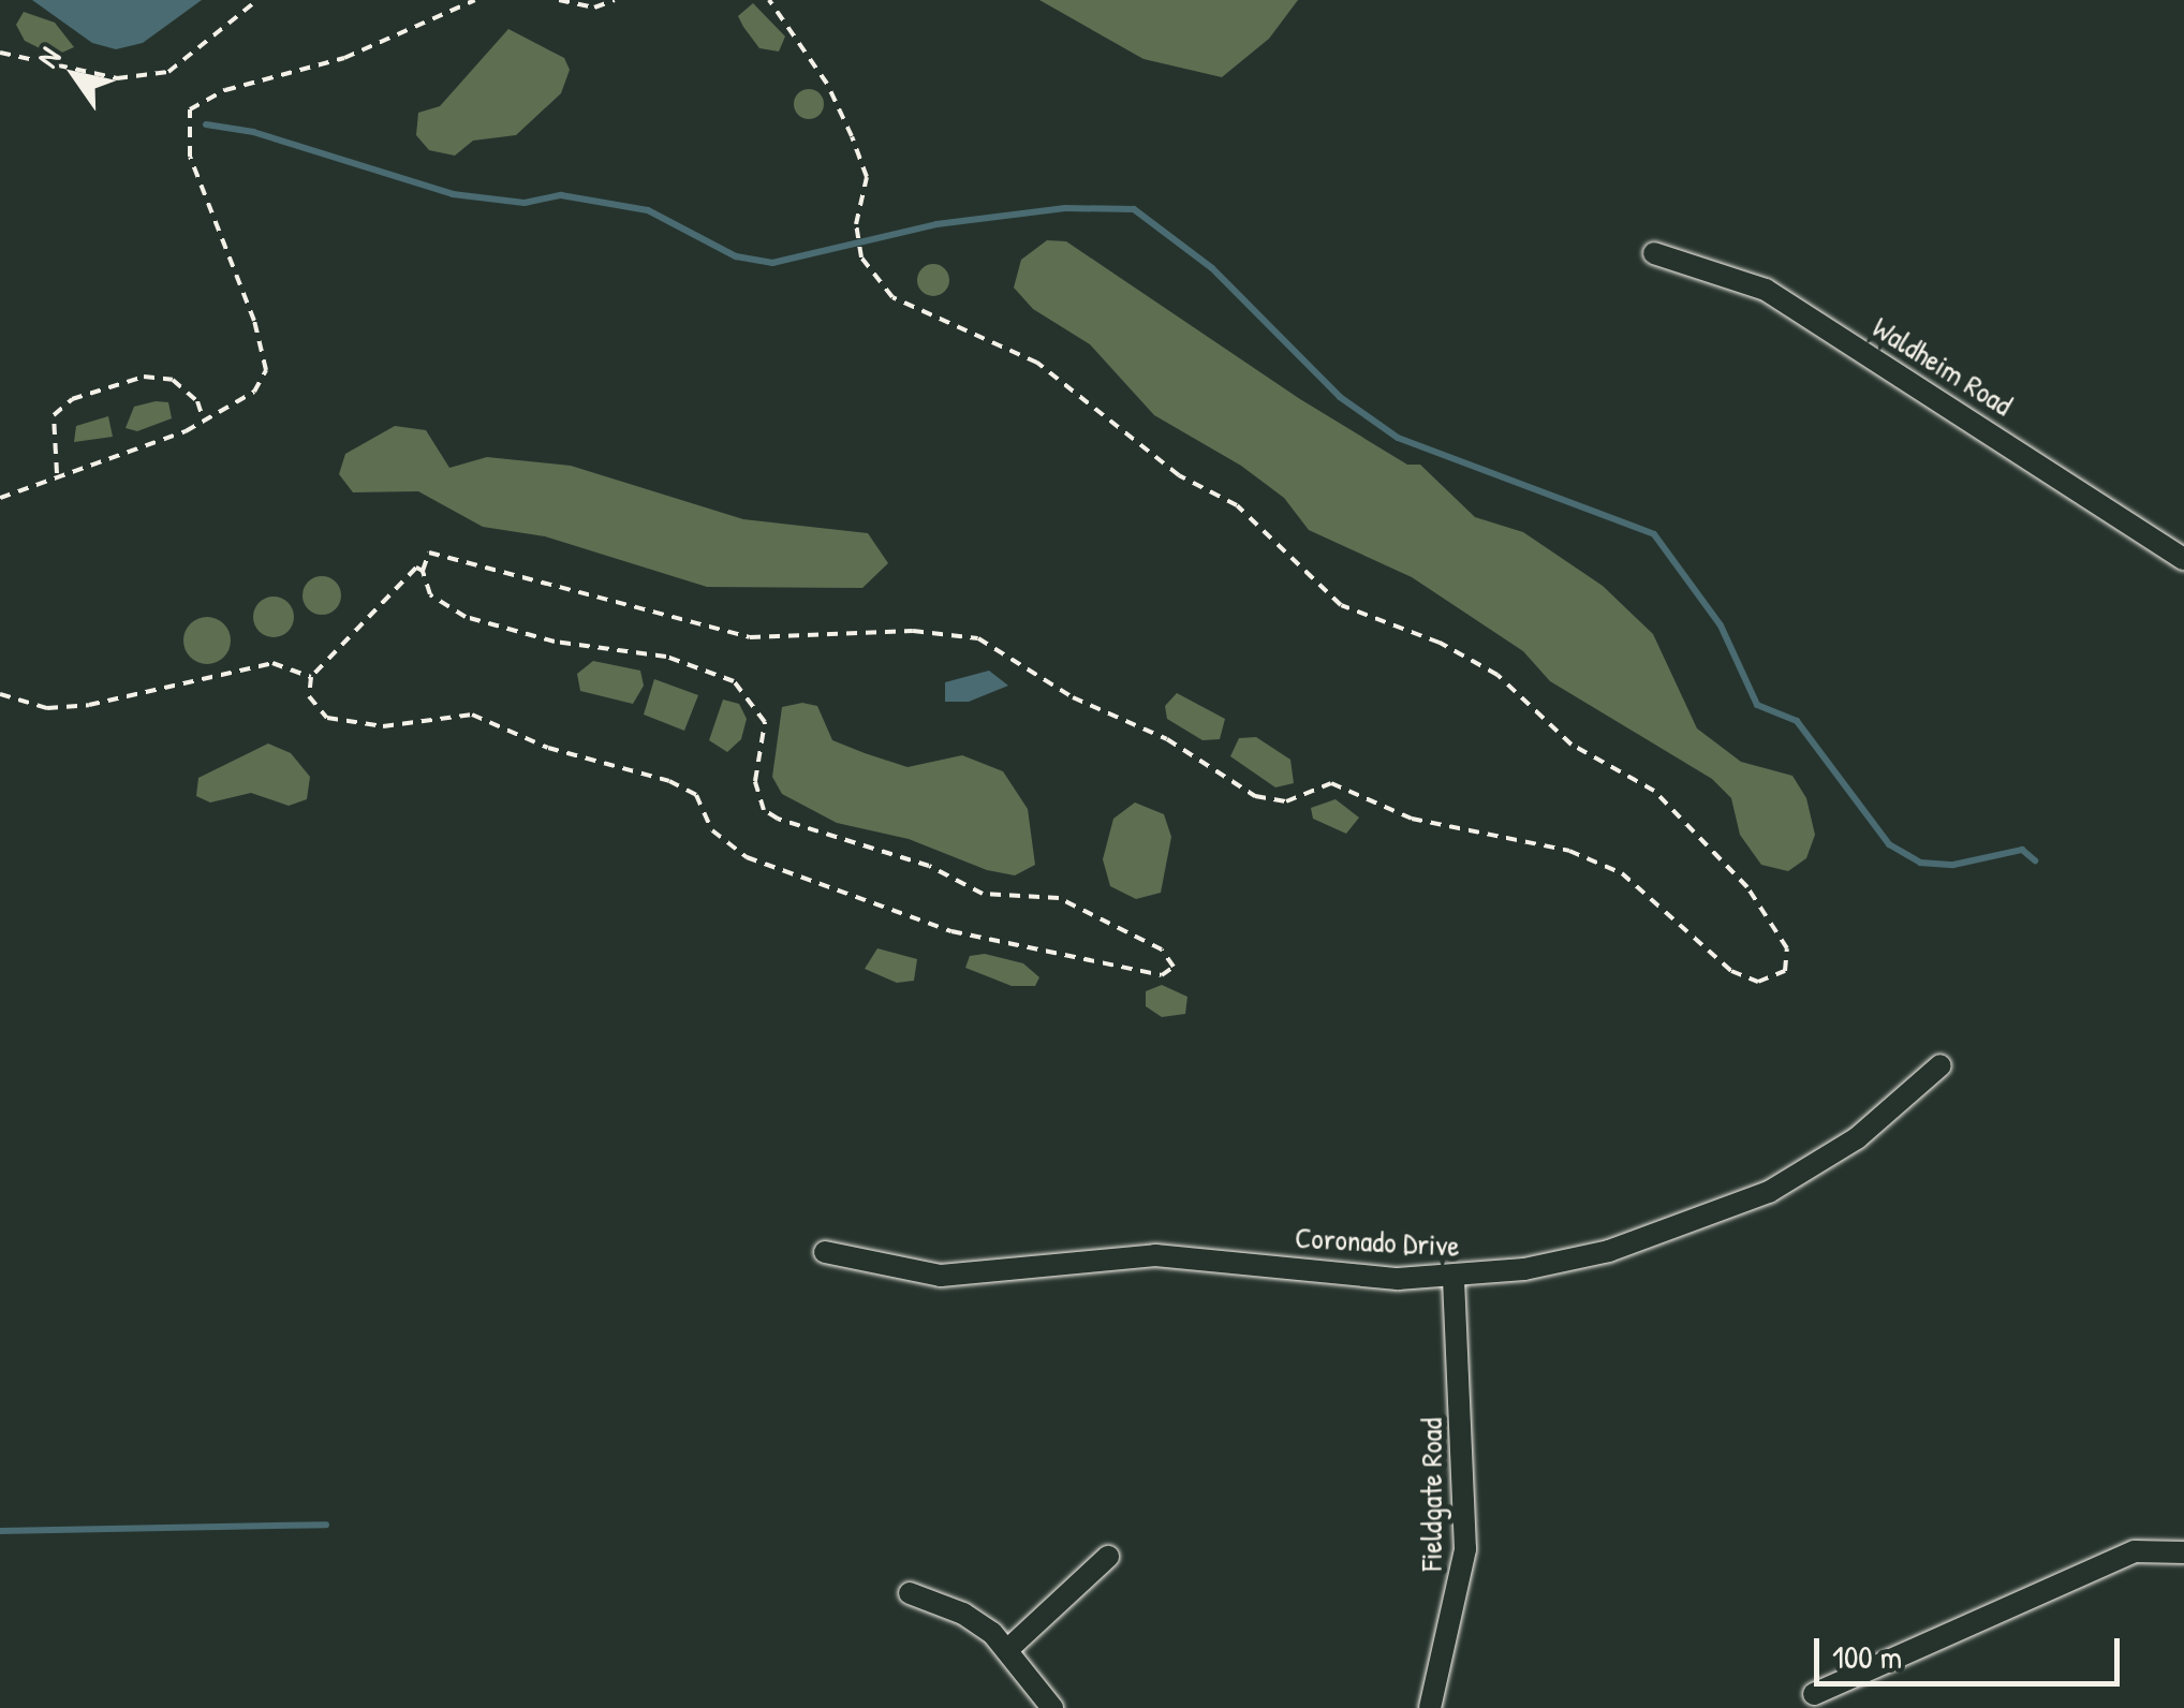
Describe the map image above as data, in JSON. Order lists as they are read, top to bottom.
{
  "streets": {
    "street": ["Waldheim Road", "Coronado Drive", "Fieldgate Road"]
  },
  "crossings": [
    ["Coronado Drive", "Fieldgate Road"]
  ],
  "scale_bar": "100 m",
  "north": "top left"
}
